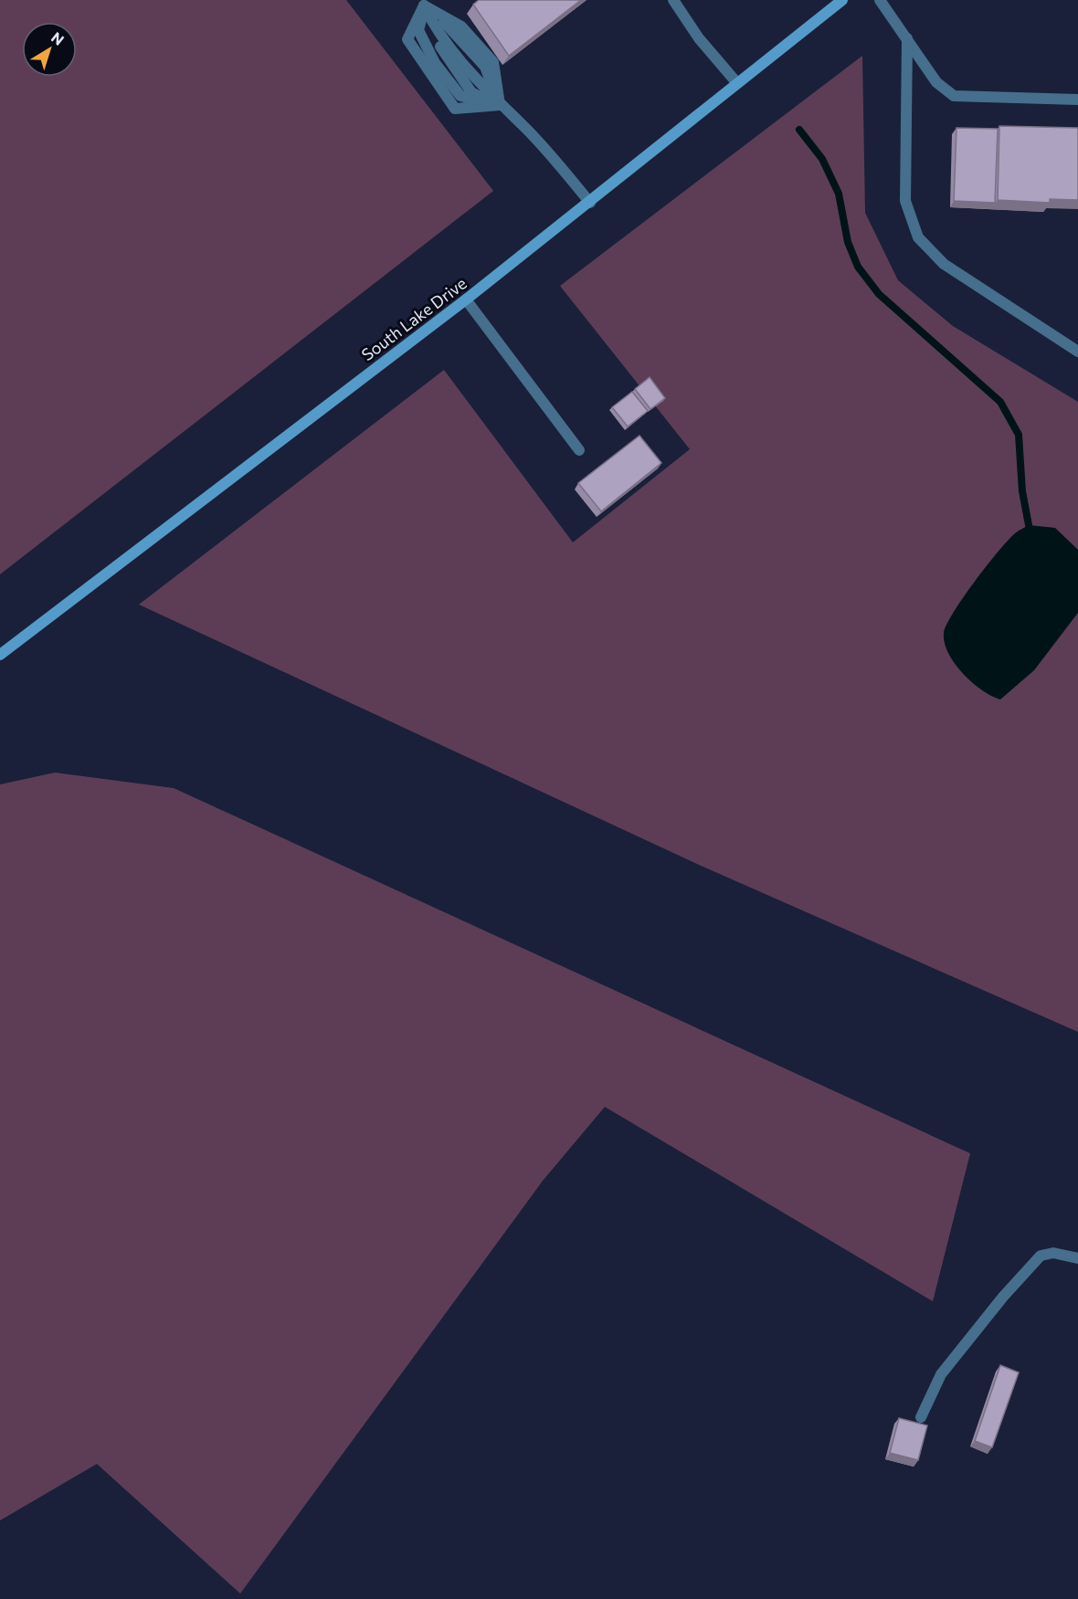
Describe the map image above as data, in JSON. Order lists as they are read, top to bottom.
{
  "streets": {
    "main road": ["South Lake Drive"]
  },
  "north": "top right"
}
